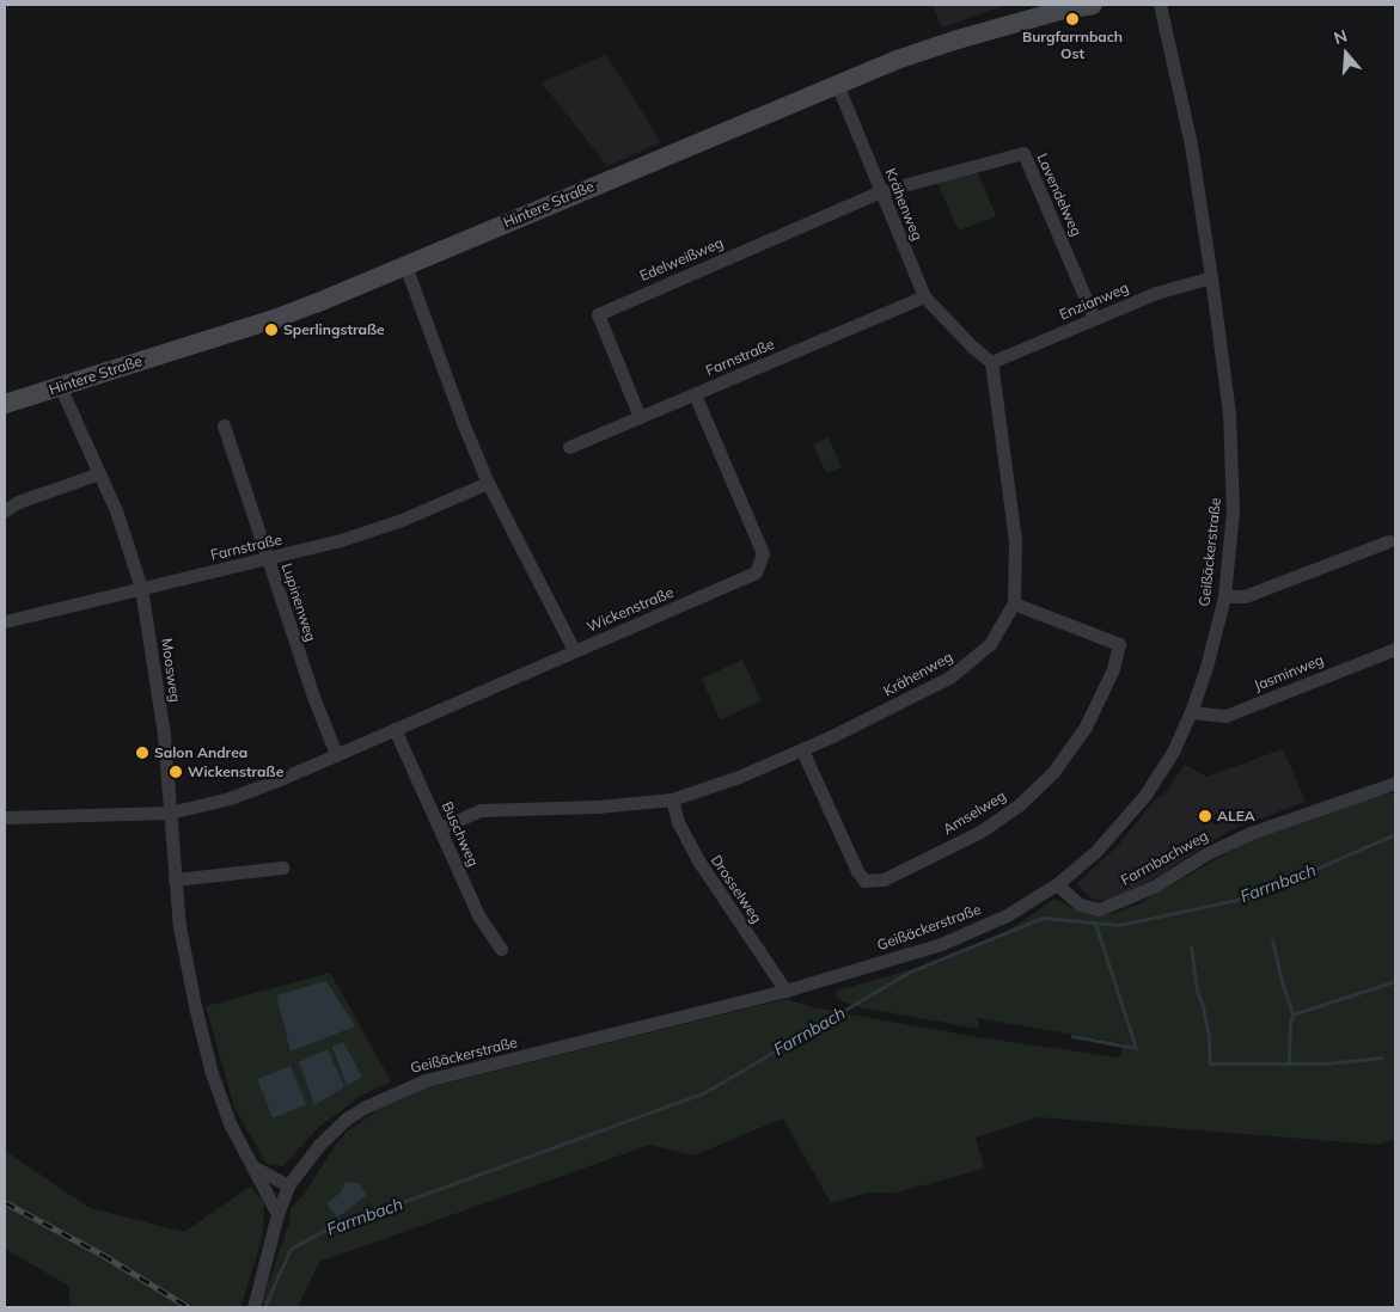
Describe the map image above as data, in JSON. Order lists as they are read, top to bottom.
{
  "streets": {
    "street": [
      "Lavendelweg",
      "Hintere Straße",
      "Krähenweg",
      "Edelweißweg",
      "Enzianweg",
      "Farnstraße",
      "Geißäckerstraße",
      "Lupinenweg",
      "Wickenstraße",
      "Moosweg",
      "Jasminweg",
      "Amselweg",
      "Buschweg",
      "Farrnbachweg",
      "Drosselweg"
    ]
  },
  "crossings": [
    ["Lavendelweg", "Krähenweg"],
    ["Lavendelweg", "Edelweißweg"],
    ["Lavendelweg", "Enzianweg"],
    ["Hintere Straße", "Krähenweg"],
    ["Hintere Straße", "Moosweg"],
    ["Krähenweg", "Edelweißweg"],
    ["Krähenweg", "Enzianweg"],
    ["Krähenweg", "Farnstraße"],
    ["Krähenweg", "Amselweg"],
    ["Krähenweg", "Buschweg"],
    ["Krähenweg", "Drosselweg"],
    ["Edelweißweg", "Farnstraße"],
    ["Enzianweg", "Geißäckerstraße"],
    ["Farnstraße", "Lupinenweg"],
    ["Farnstraße", "Wickenstraße"],
    ["Farnstraße", "Moosweg"],
    ["Geißäckerstraße", "Moosweg"],
    ["Geißäckerstraße", "Jasminweg"],
    ["Geißäckerstraße", "Farrnbachweg"],
    ["Geißäckerstraße", "Drosselweg"],
    ["Lupinenweg", "Wickenstraße"],
    ["Wickenstraße", "Moosweg"],
    ["Wickenstraße", "Buschweg"]
  ],
  "water": ["Farrnbach"],
  "places": [
    "Burgfarrnbach Ost",
    "Sperlingstraße",
    "Salon Andrea",
    "Wickenstraße",
    "ALEA"
  ],
  "north": "top"
}
